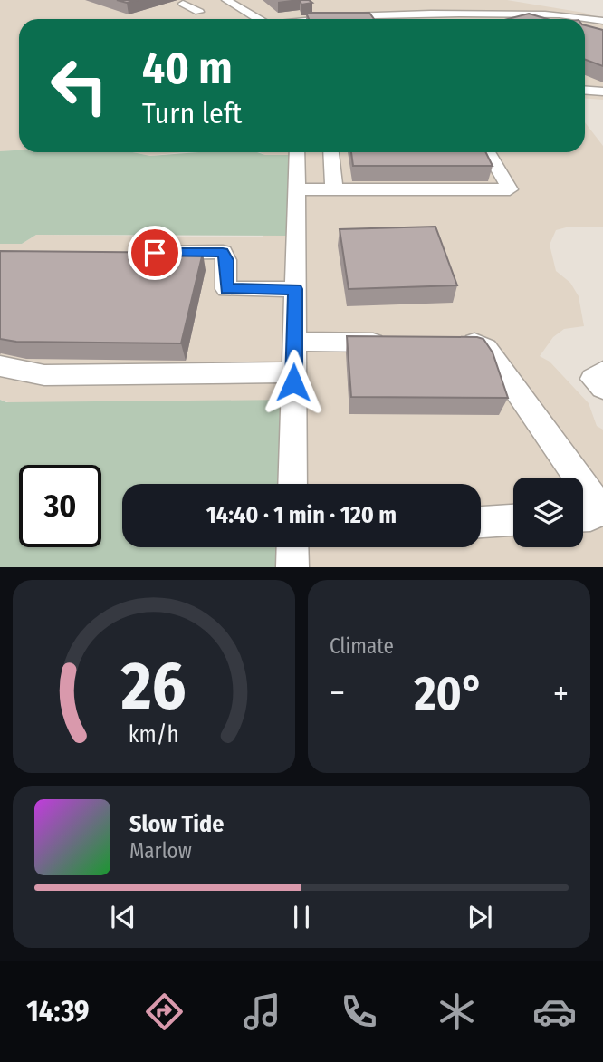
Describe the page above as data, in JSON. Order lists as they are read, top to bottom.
{
  "page": {
    "turn": ["40 m", "Turn left"],
    "limit": "30",
    "trip": "14:40 · 1 min · 120 m",
    "tile": "Climate",
    "heat": ["−", "20°", "+"],
    "song": ["Slow Tide", "Marlow"],
    "tabs": "14:39",
    "gauge": ["26", "km/h"]
  }
}
